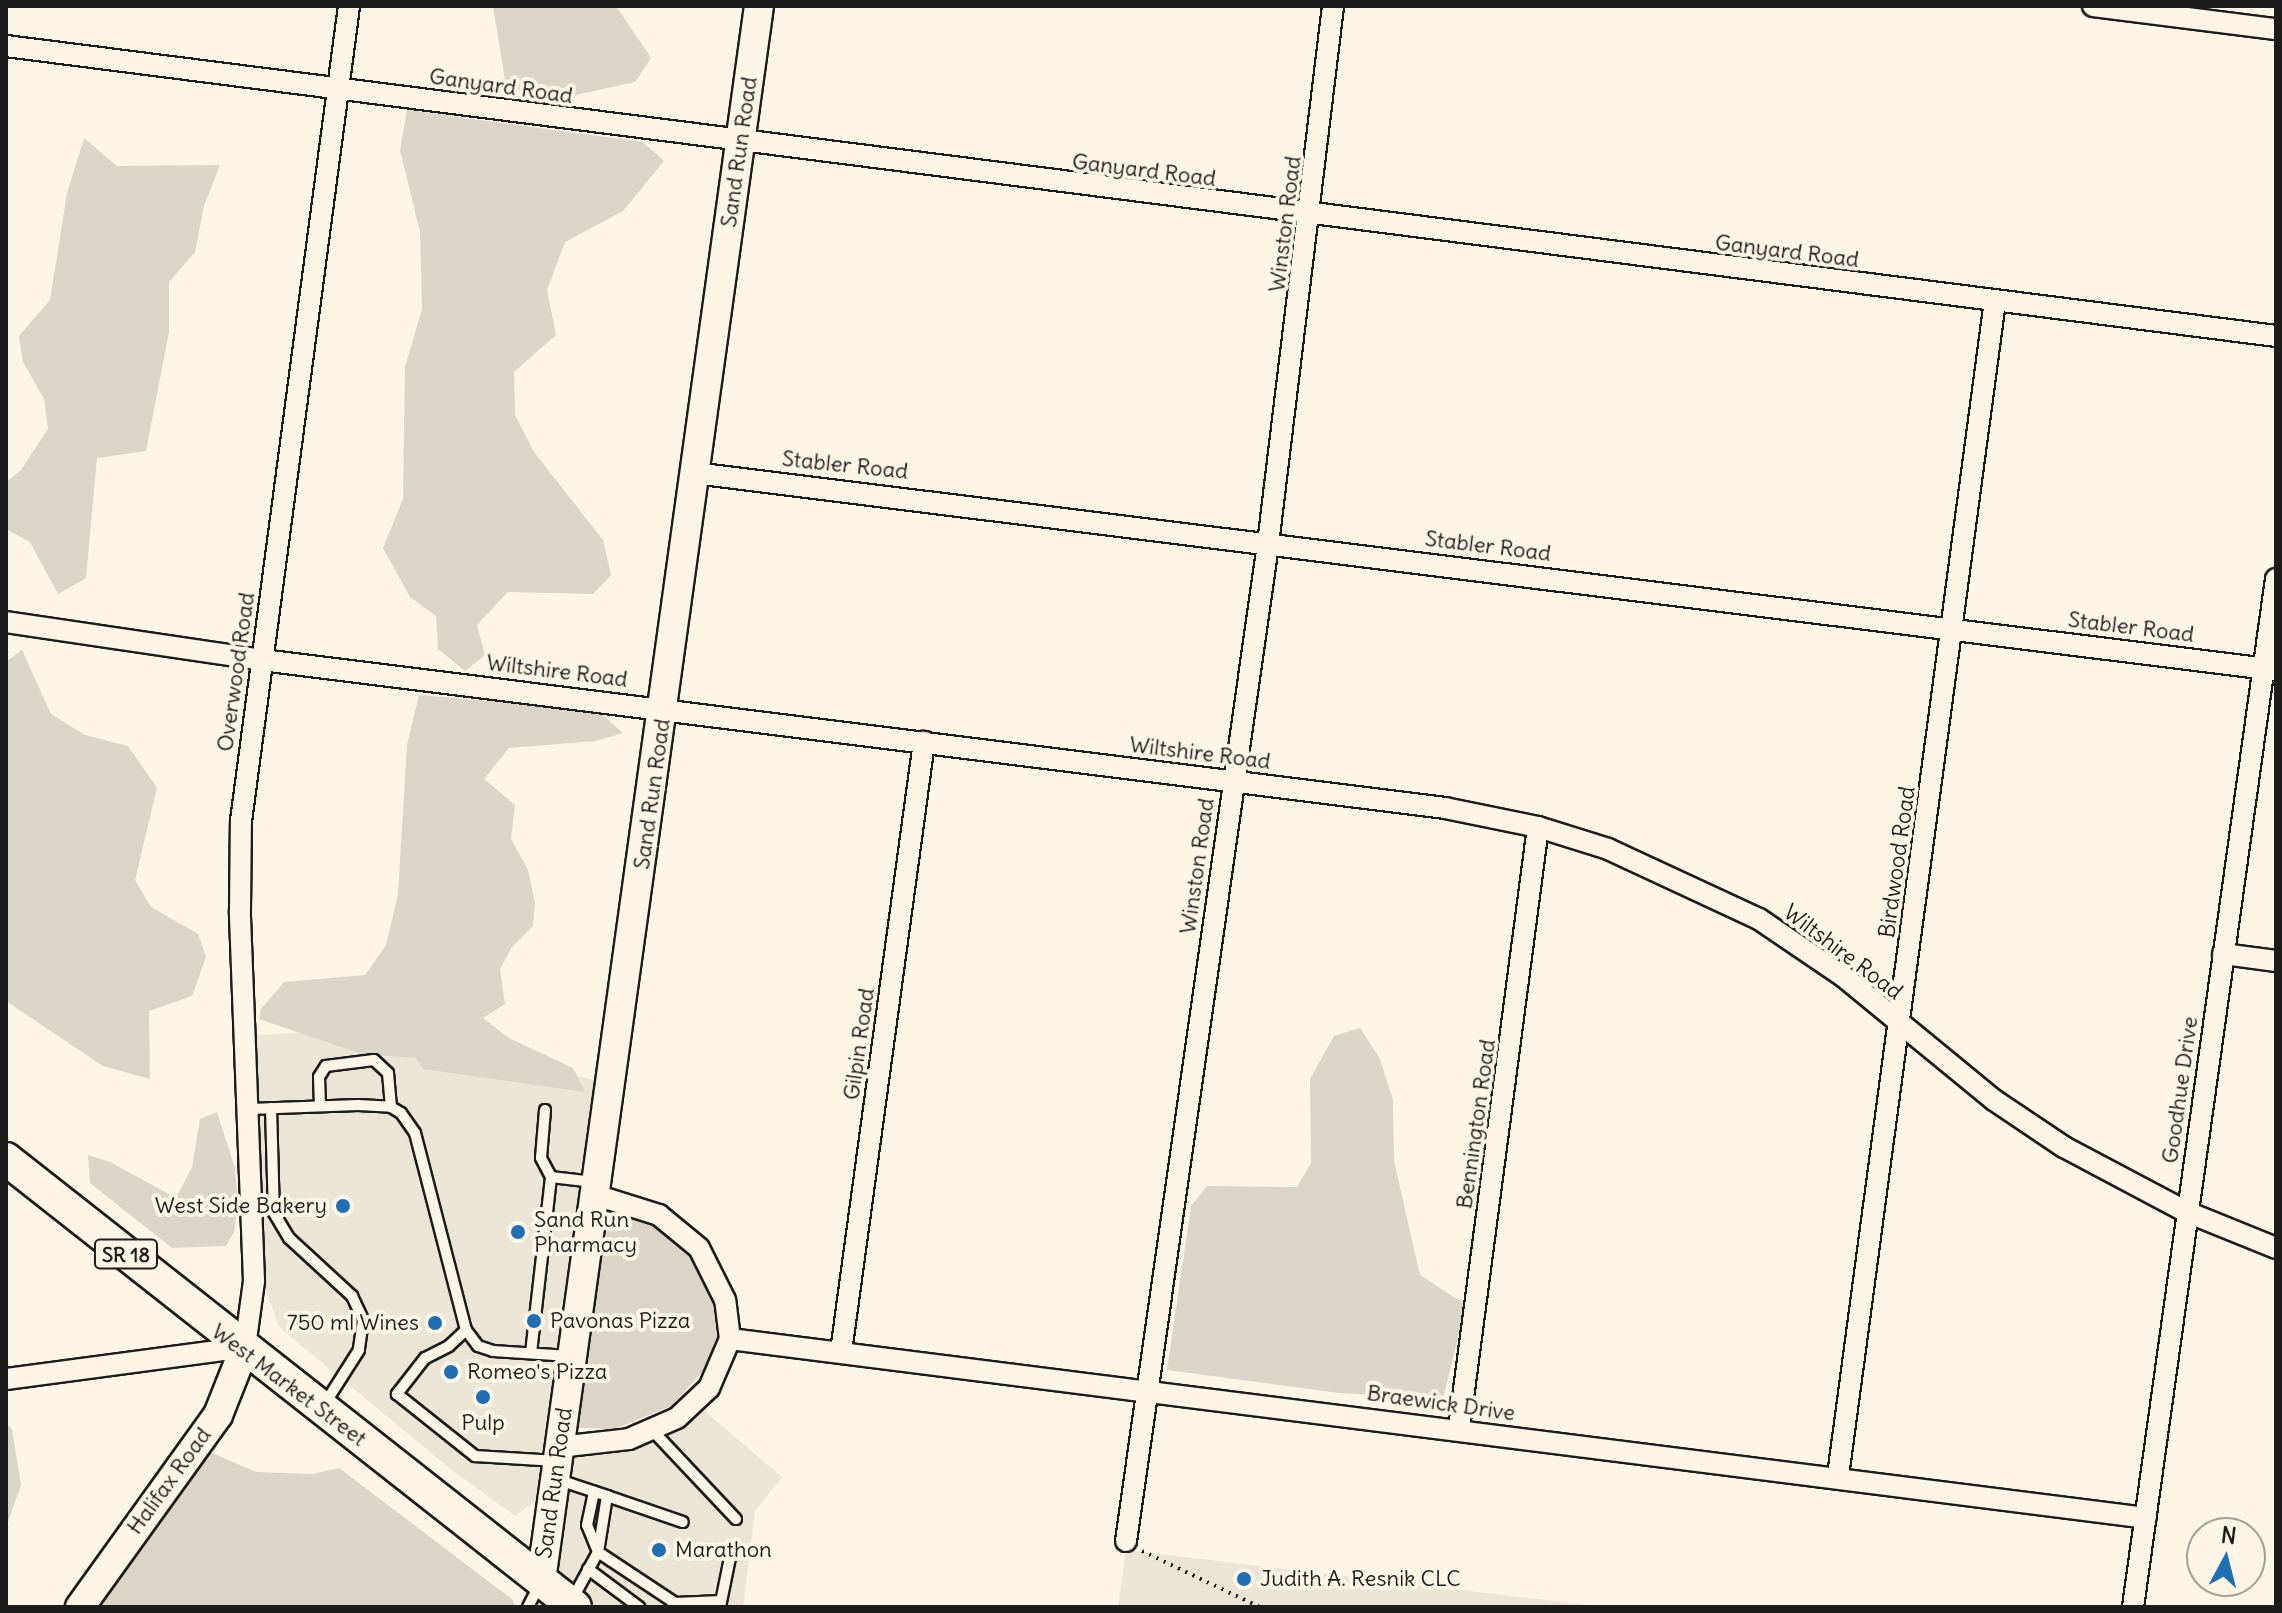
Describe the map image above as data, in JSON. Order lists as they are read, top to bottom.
{
  "streets": {
    "main road": ["SR 18", "West Market Street"],
    "street": [
      "Ganyard Road",
      "Sand Run Road",
      "Winston Road",
      "Stabler Road",
      "Wiltshire Road",
      "Overwood Road",
      "Birdwood Road",
      "Gilpin Road",
      "Goodhue Drive",
      "Bennington Road",
      "Braewick Drive",
      "Halifax Road"
    ]
  },
  "crossings": [
    ["Ganyard Road", "Sand Run Road"],
    ["Ganyard Road", "Winston Road"],
    ["Ganyard Road", "Overwood Road"],
    ["Ganyard Road", "Birdwood Road"],
    ["Sand Run Road", "Stabler Road"],
    ["Sand Run Road", "Wiltshire Road"],
    ["Sand Run Road", "West Market Street"],
    ["Winston Road", "Stabler Road"],
    ["Winston Road", "Wiltshire Road"],
    ["Winston Road", "Braewick Drive"],
    ["Stabler Road", "Birdwood Road"],
    ["Stabler Road", "Goodhue Drive"],
    ["Wiltshire Road", "Overwood Road"],
    ["Wiltshire Road", "Birdwood Road"],
    ["Wiltshire Road", "Gilpin Road"],
    ["Wiltshire Road", "Goodhue Drive"],
    ["Wiltshire Road", "Bennington Road"],
    ["Overwood Road", "West Market Street"],
    ["Overwood Road", "Halifax Road"],
    ["Birdwood Road", "Braewick Drive"],
    ["Gilpin Road", "Braewick Drive"],
    ["Goodhue Drive", "Braewick Drive"],
    ["Bennington Road", "Braewick Drive"],
    ["West Market Street", "Halifax Road"]
  ],
  "places": [
    "West Side Bakery",
    "Sand Run Pharmacy",
    "Pavonas Pizza",
    "750 ml Wines",
    "Romeo's Pizza",
    "Pulp",
    "Marathon",
    "Judith A. Resnik CLC"
  ],
  "north": "top"
}
